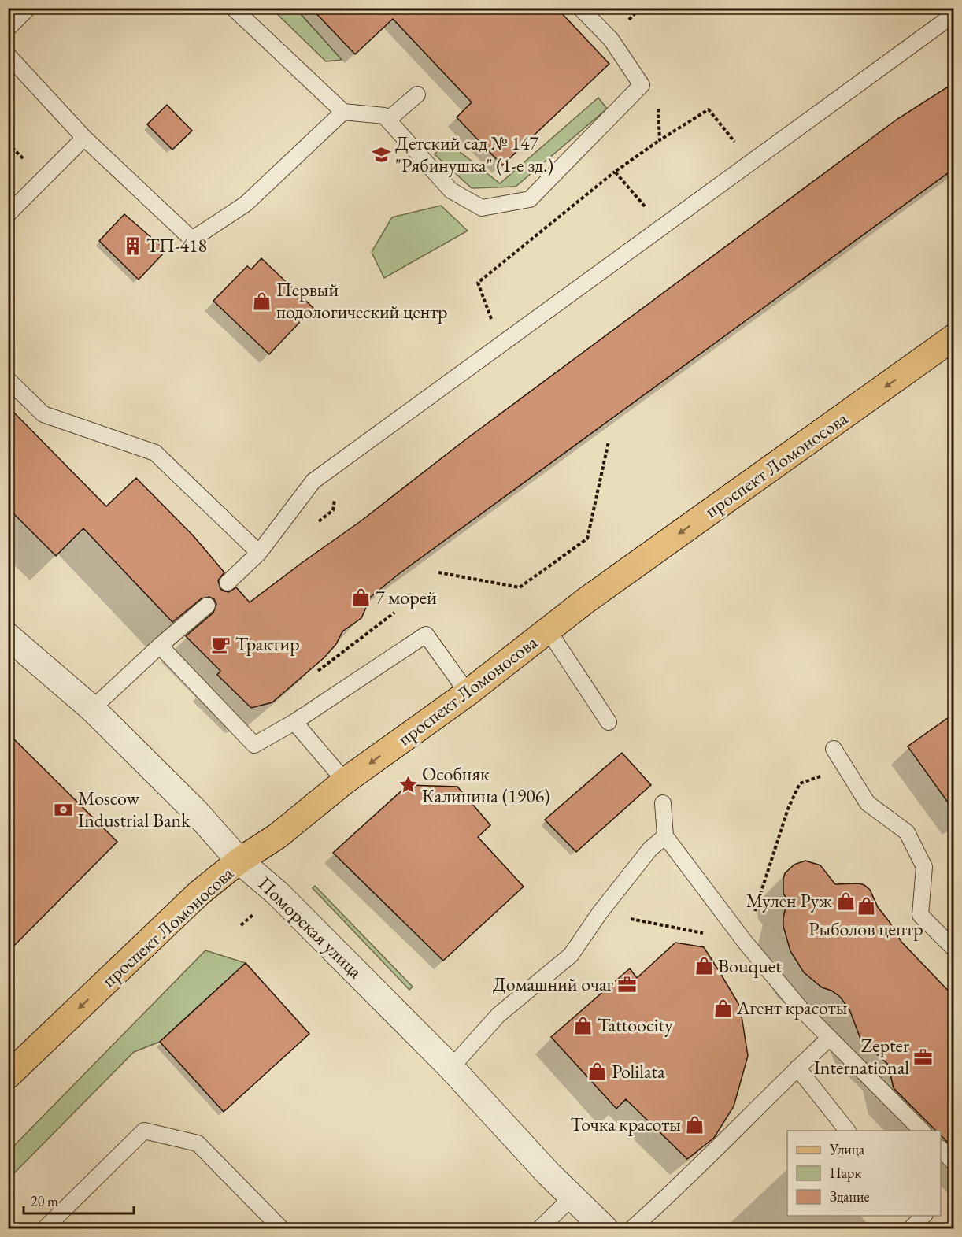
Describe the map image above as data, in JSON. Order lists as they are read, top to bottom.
{
  "streets": {
    "main road": ["проспект Ломоносова"],
    "street": ["Поморская улица"]
  },
  "crossings": [
    ["проспект Ломоносова", "Поморская улица"]
  ],
  "one_way": ["проспект Ломоносова"],
  "places": {
    "school or university": ["Детский сад № 147 \"Рябинушка\" (1-е зд.)"],
    "building": ["ТП-418"],
    "shop": [
      "Первый подологический центр",
      "7 морей",
      "Мулен Руж",
      "Рыболов центр",
      "Bouquet",
      "Агент красоты",
      "Tattoocity",
      "Polilata",
      "Точка красоты"
    ],
    "cafe": ["Трактир"],
    "place": ["Особняк Калинина (1906)"],
    "bank": ["Moscow Industrial Bank"],
    "office": ["Домашний очаг", "Zepter International"]
  },
  "legend": ["Улица", "Парк", "Здание"],
  "scale_bar": "20 m"
}
